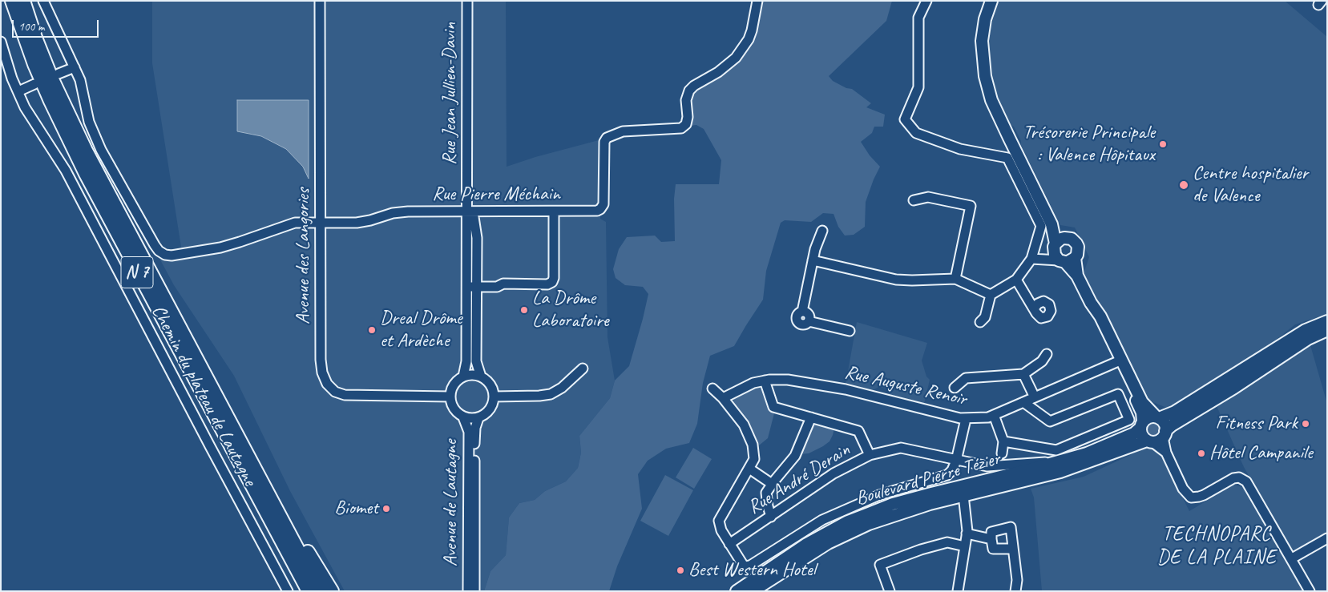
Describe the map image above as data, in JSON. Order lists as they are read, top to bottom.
{
  "streets": {
    "highway": ["N 7"],
    "main road": ["Boulevard Pierre Tézier"],
    "street": [
      "Rue Jean Jullien-Davin",
      "Rue Pierre Méchain",
      "Avenue des Langories",
      "Rue Auguste Renoir",
      "Chemin du plateau de Lautagne",
      "Rue André Derain",
      "Avenue de Lautagne"
    ]
  },
  "crossings": [
    ["Rue Jean Jullien-Davin", "Rue Pierre Méchain"],
    ["Rue Pierre Méchain", "Avenue des Langories"],
    ["Avenue des Langories", "Avenue de Lautagne"],
    ["Rue André Derain", "Boulevard Pierre Tézier"]
  ],
  "districts": ["TECHNOPARC DE LA PLAINE"],
  "places": [
    "Trésorerie Principale : Valence Hôpitaux",
    "Centre hospitalier de Valence",
    "La Drôme Laboratoire",
    "Dreal Drôme et Ardèche",
    "Fitness Park",
    "Hôtel Campanile",
    "Biomet",
    "Best Western Hotel"
  ],
  "scale_bar": "100 m"
}
